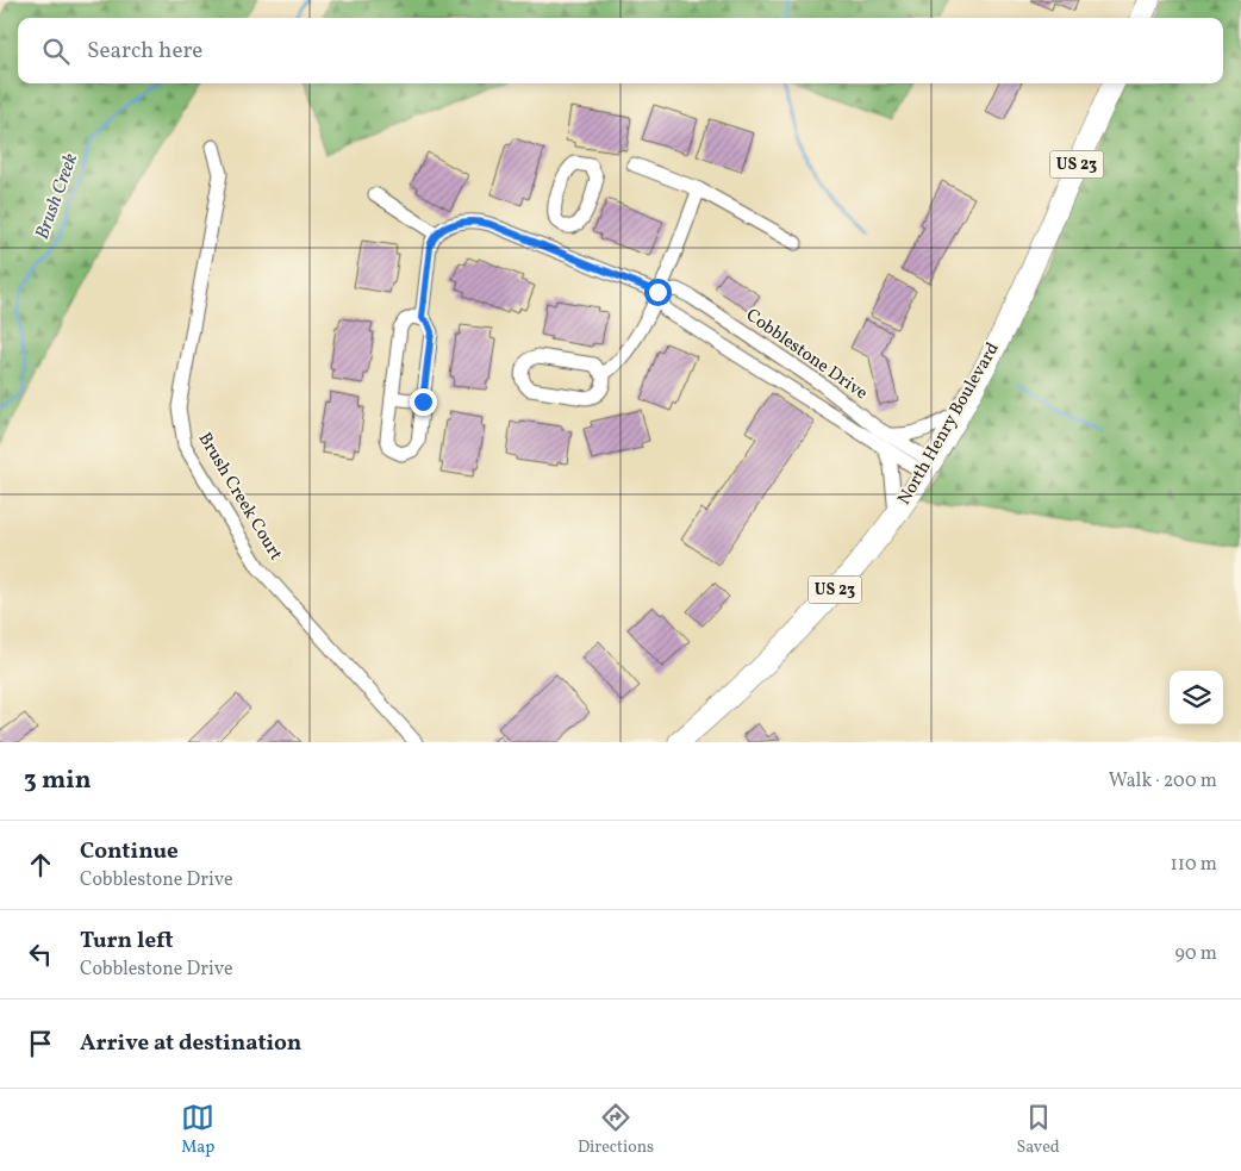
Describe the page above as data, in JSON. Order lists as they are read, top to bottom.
{
  "streets": {
    "highway": ["US 23", "North Henry Boulevard"],
    "street": ["Cobblestone Drive", "Brush Creek Court"]
  },
  "crossings": [
    ["Cobblestone Drive", "North Henry Boulevard"]
  ],
  "water": ["Brush Creek"],
  "page": {
    "search": "Search here",
    "heading": ["3 min", "Walk · 200 m"],
    "list": [
      ["Continue", "Cobblestone Drive", "110 m"],
      ["Turn left", "Cobblestone Drive", "90 m"],
      "Arrive at destination"
    ],
    "nav": ["Map", "Directions", "Saved"]
  }
}
